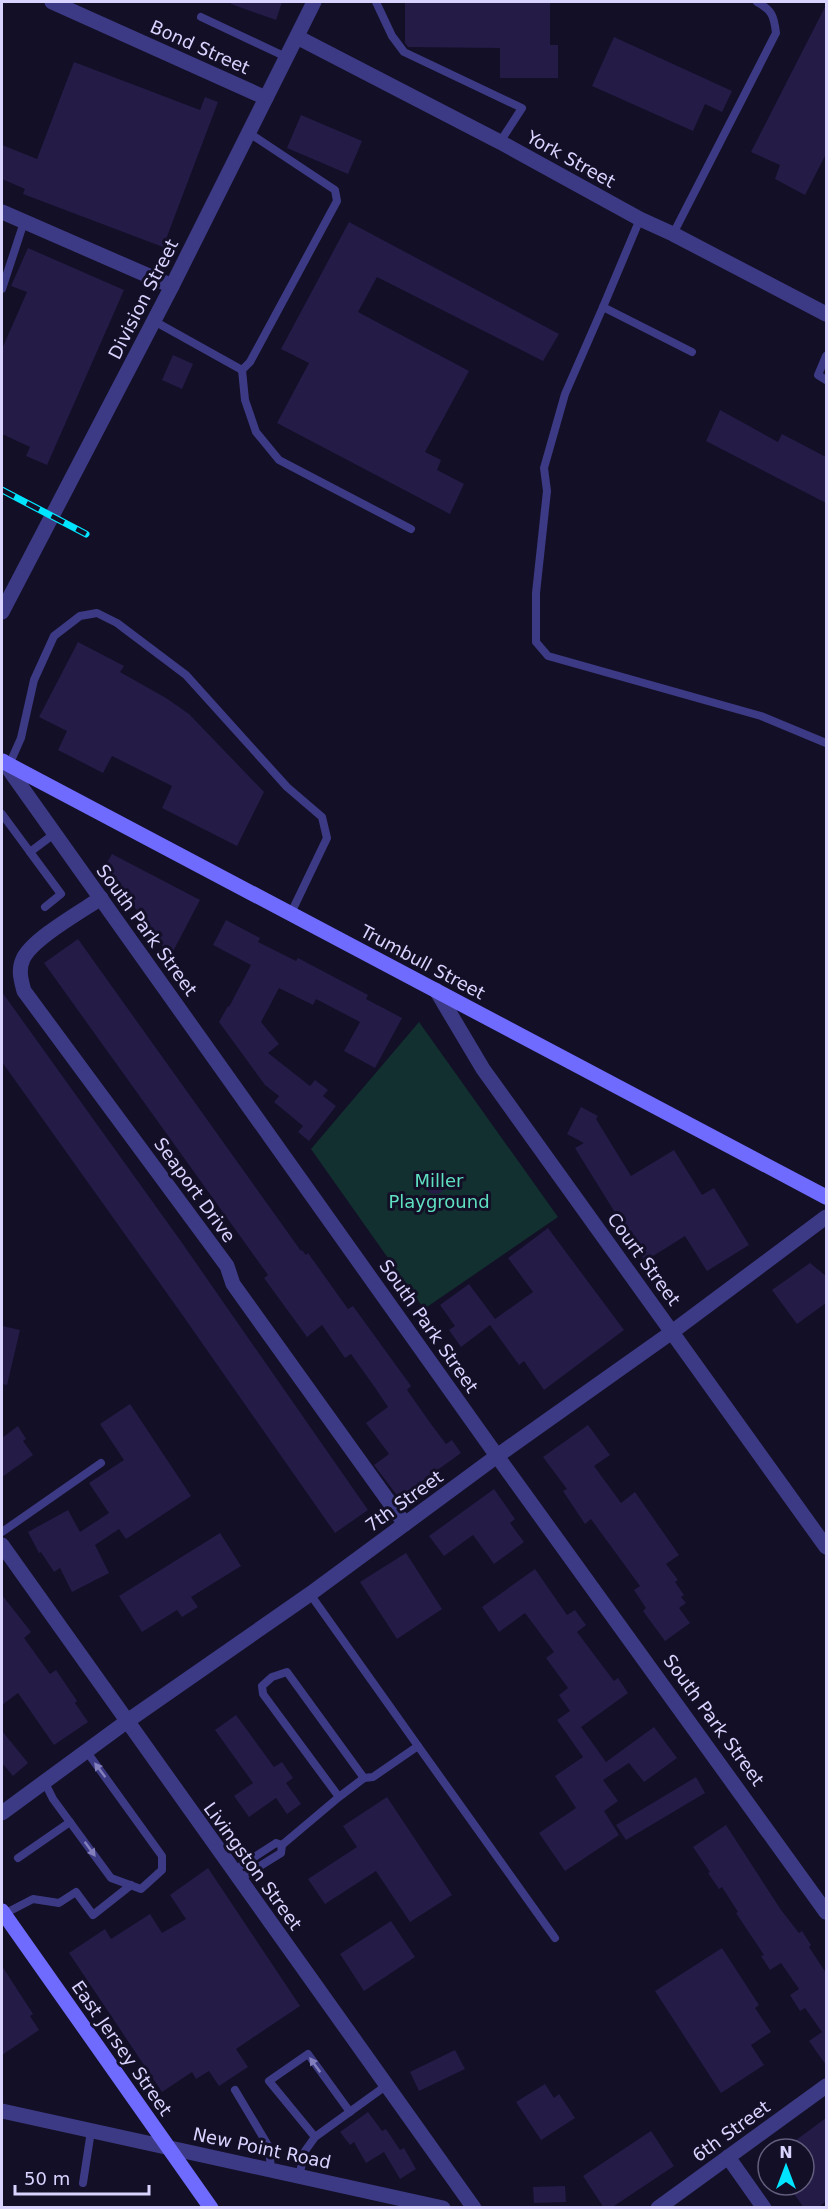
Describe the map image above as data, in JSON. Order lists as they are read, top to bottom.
{
  "streets": {
    "street": [
      "Bond Street",
      "York Street",
      "Division Street",
      "South Park Street",
      "Trumbull Street",
      "Seaport Drive",
      "Court Street",
      "7th Street",
      "Livingston Street",
      "East Jersey Street",
      "6th Street",
      "New Point Road"
    ]
  },
  "crossings": [
    ["Bond Street", "Division Street"],
    ["York Street", "Division Street"],
    ["South Park Street", "Trumbull Street"],
    ["South Park Street", "Seaport Drive"],
    ["South Park Street", "7th Street"],
    ["Trumbull Street", "Court Street"],
    ["Seaport Drive", "7th Street"],
    ["Court Street", "7th Street"],
    ["7th Street", "Livingston Street"],
    ["East Jersey Street", "New Point Road"]
  ],
  "parks": ["Miller Playground"],
  "scale_bar": "50 m",
  "north": "top"
}
